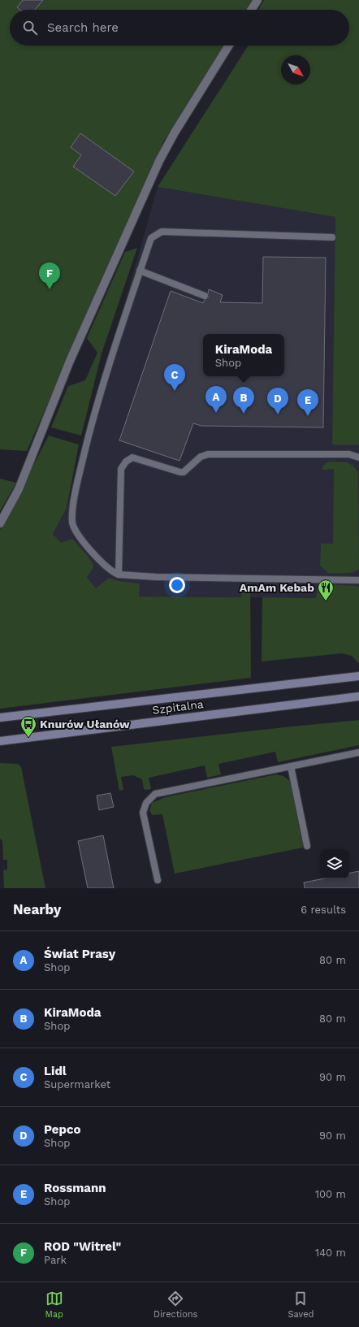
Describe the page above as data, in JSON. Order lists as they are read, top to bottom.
{
  "streets": {
    "street": ["Szpitalna"]
  },
  "places": {
    "restaurant": ["AmAm Kebab"],
    "bus stop": ["Knurów Ułanów"]
  },
  "north": "bottom right",
  "page": {
    "search": "Search here",
    "pins": [
      "F",
      "C",
      "A",
      "B",
      "D",
      "E"
    ],
    "popup": ["KiraModa", "Shop"],
    "heading": ["Nearby", "6 results"],
    "list": [
      {
        "mark": "A",
        "name": "Świat Prasy",
        "note": "Shop",
        "value": "80 m"
      },
      {
        "mark": "B",
        "name": "KiraModa",
        "note": "Shop",
        "value": "80 m"
      },
      {
        "mark": "C",
        "name": "Lidl",
        "note": "Supermarket",
        "value": "90 m"
      },
      {
        "mark": "D",
        "name": "Pepco",
        "note": "Shop",
        "value": "90 m"
      },
      {
        "mark": "E",
        "name": "Rossmann",
        "note": "Shop",
        "value": "100 m"
      },
      {
        "mark": "F",
        "name": "ROD \"Witrel\"",
        "note": "Park",
        "value": "140 m"
      }
    ],
    "nav": ["Map", "Directions", "Saved"]
  }
}
